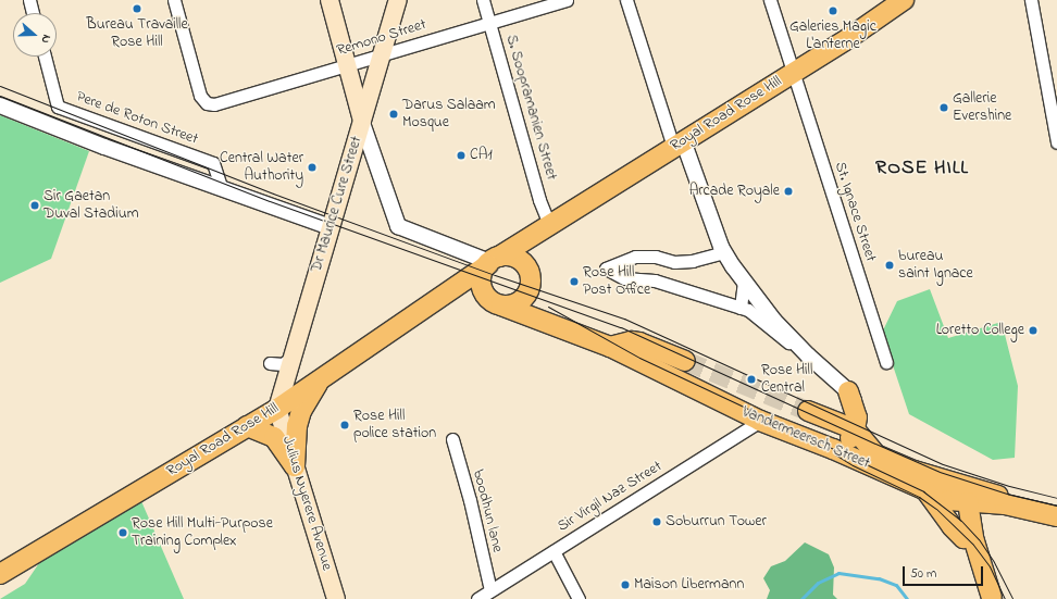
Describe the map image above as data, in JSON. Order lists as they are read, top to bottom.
{
  "streets": {
    "main road": [
      "Royal Road Rose Hill",
      "Dr Maurice Cure Street",
      "Vandermeersch Street",
      "Julius Nyerere Avenue"
    ],
    "street": [
      "Remono Street",
      "S. Soopramanien Street",
      "Pere de Roton Street",
      "St. Ignace Street",
      "Sir Virgil Naz Street",
      "boodhun lane"
    ]
  },
  "crossings": [
    ["Remono Street", "S. Soopramanien Street"],
    ["Remono Street", "Dr Maurice Cure Street"],
    ["S. Soopramanien Street", "Royal Road Rose Hill"],
    ["Royal Road Rose Hill", "Dr Maurice Cure Street"],
    ["Royal Road Rose Hill", "St. Ignace Street"],
    ["Royal Road Rose Hill", "Vandermeersch Street"],
    ["Royal Road Rose Hill", "Julius Nyerere Avenue"],
    ["Dr Maurice Cure Street", "Julius Nyerere Avenue"],
    ["Vandermeersch Street", "Sir Virgil Naz Street"],
    ["Sir Virgil Naz Street", "boodhun lane"]
  ],
  "districts": ["ROSE HILL"],
  "places": [
    "Bureau Travaille Rose Hill",
    "Galeries Magic L'anterne",
    "Gallerie Evershine",
    "Darus Salaam Mosque",
    "CA1",
    "Central Water Authority",
    "Arcade Royale",
    "Sir Gaetan Duval Stadium",
    "bureau saint Ignace",
    "Rose Hill Post Office",
    "Loretto College",
    "Rose Hill Central",
    "Rose Hill police station",
    "Soburrun Tower",
    "Rose Hill Multi-Purpose Training Complex",
    "Maison Libermann"
  ],
  "scale_bar": "50 m",
  "north": "right"
}
